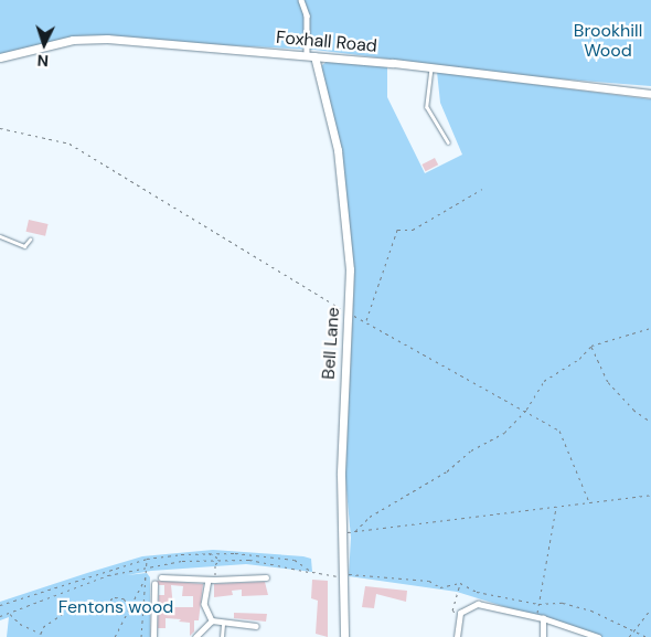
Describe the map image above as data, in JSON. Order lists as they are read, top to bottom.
{
  "streets": {
    "street": ["Foxhall Road", "Bell Lane"]
  },
  "crossings": [
    ["Foxhall Road", "Bell Lane"]
  ],
  "parks": ["Brookhill Wood", "Fentons wood"],
  "north": "bottom"
}
